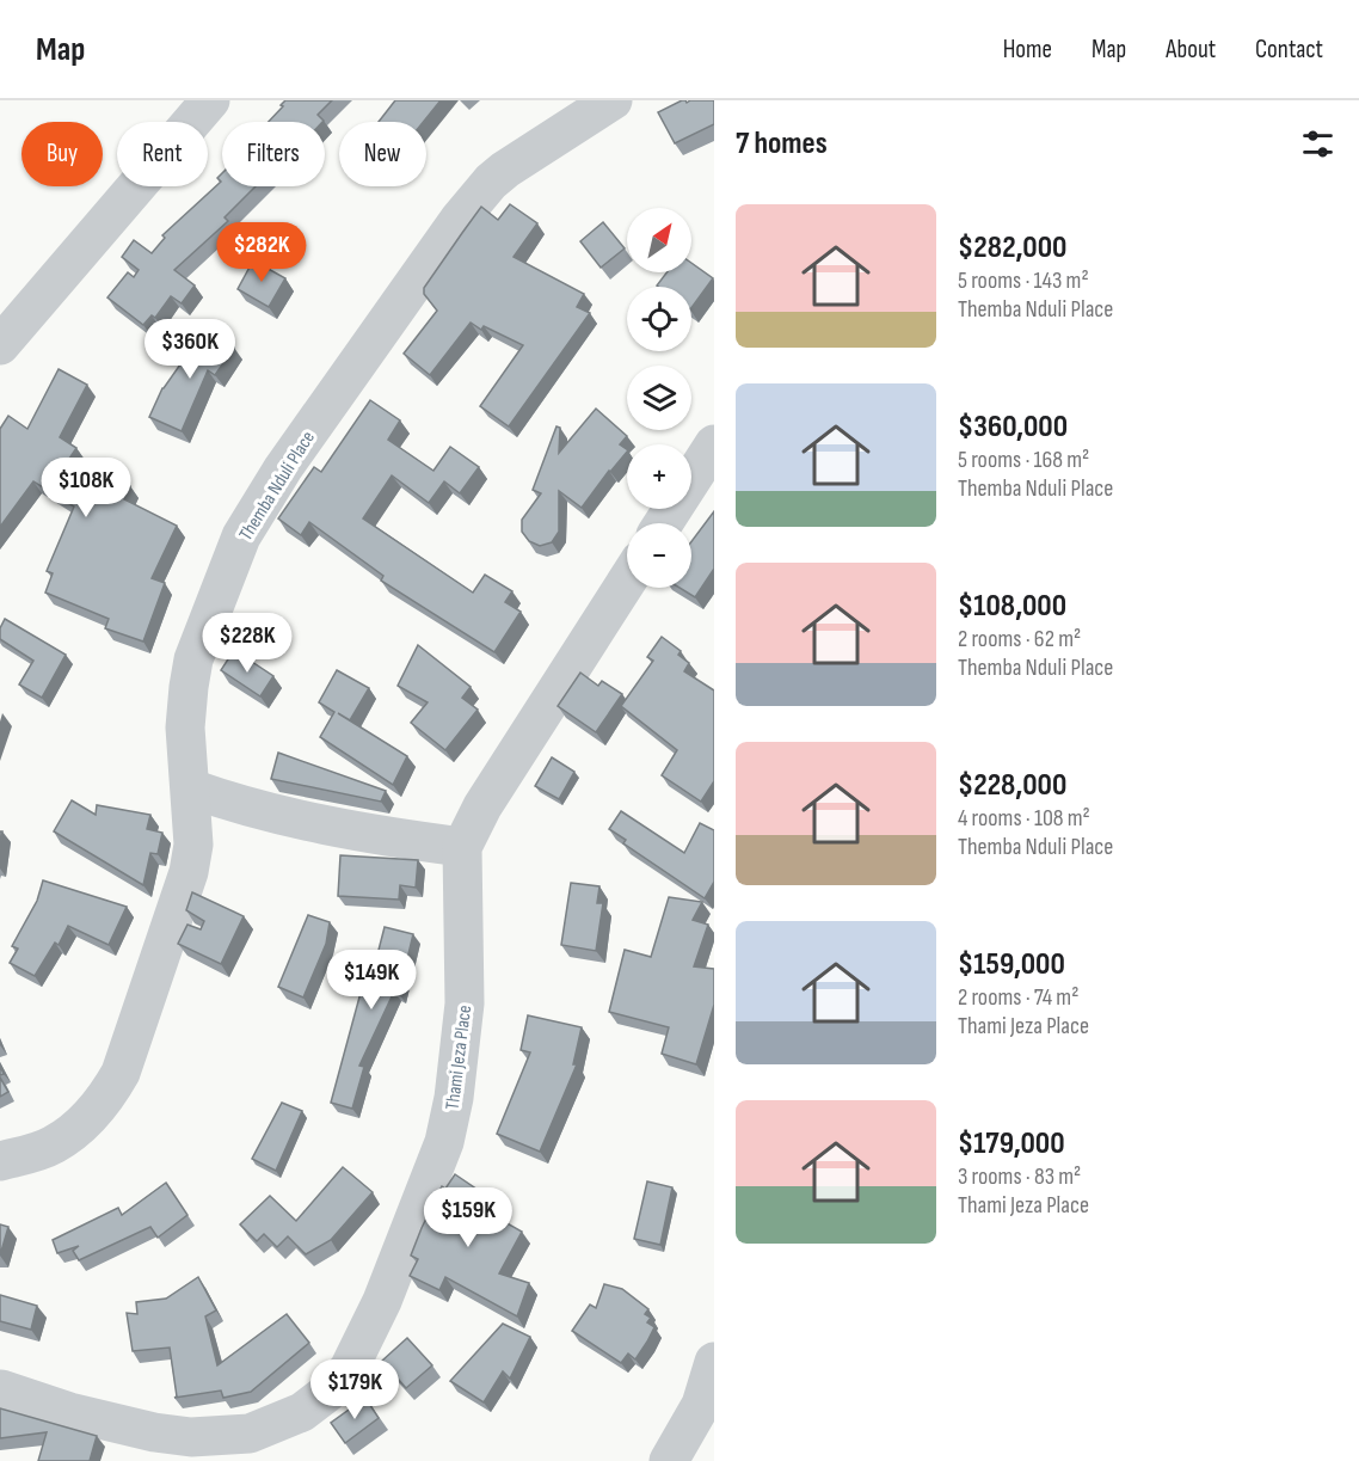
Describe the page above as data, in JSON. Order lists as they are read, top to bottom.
{
  "streets": {
    "street": ["Themba Nduli Place", "Thami Jeza Place"]
  },
  "north": "top right",
  "page": {
    "header": "Map",
    "nav": [
      "Home",
      "Map",
      "About",
      "Contact"
    ],
    "heading": "7 homes",
    "chip": [
      "Buy",
      "Rent",
      "Filters",
      "New"
    ],
    "list": [
      {
        "name": "$282,000",
        "note": "5 rooms · 143 m² · Themba Nduli Place"
      },
      {
        "name": "$360,000",
        "note": "5 rooms · 168 m² · Themba Nduli Place"
      },
      {
        "name": "$108,000",
        "note": "2 rooms · 62 m² · Themba Nduli Place"
      },
      {
        "name": "$228,000",
        "note": "4 rooms · 108 m² · Themba Nduli Place"
      },
      {
        "name": "$159,000",
        "note": "2 rooms · 74 m² · Thami Jeza Place"
      },
      {
        "name": "$179,000",
        "note": "3 rooms · 83 m² · Thami Jeza Place"
      }
    ],
    "map_buttons": ["+", "−"],
    "price": [
      "$282K",
      "$360K",
      "$108K",
      "$228K",
      "$149K",
      "$159K",
      "$179K"
    ]
  }
}
